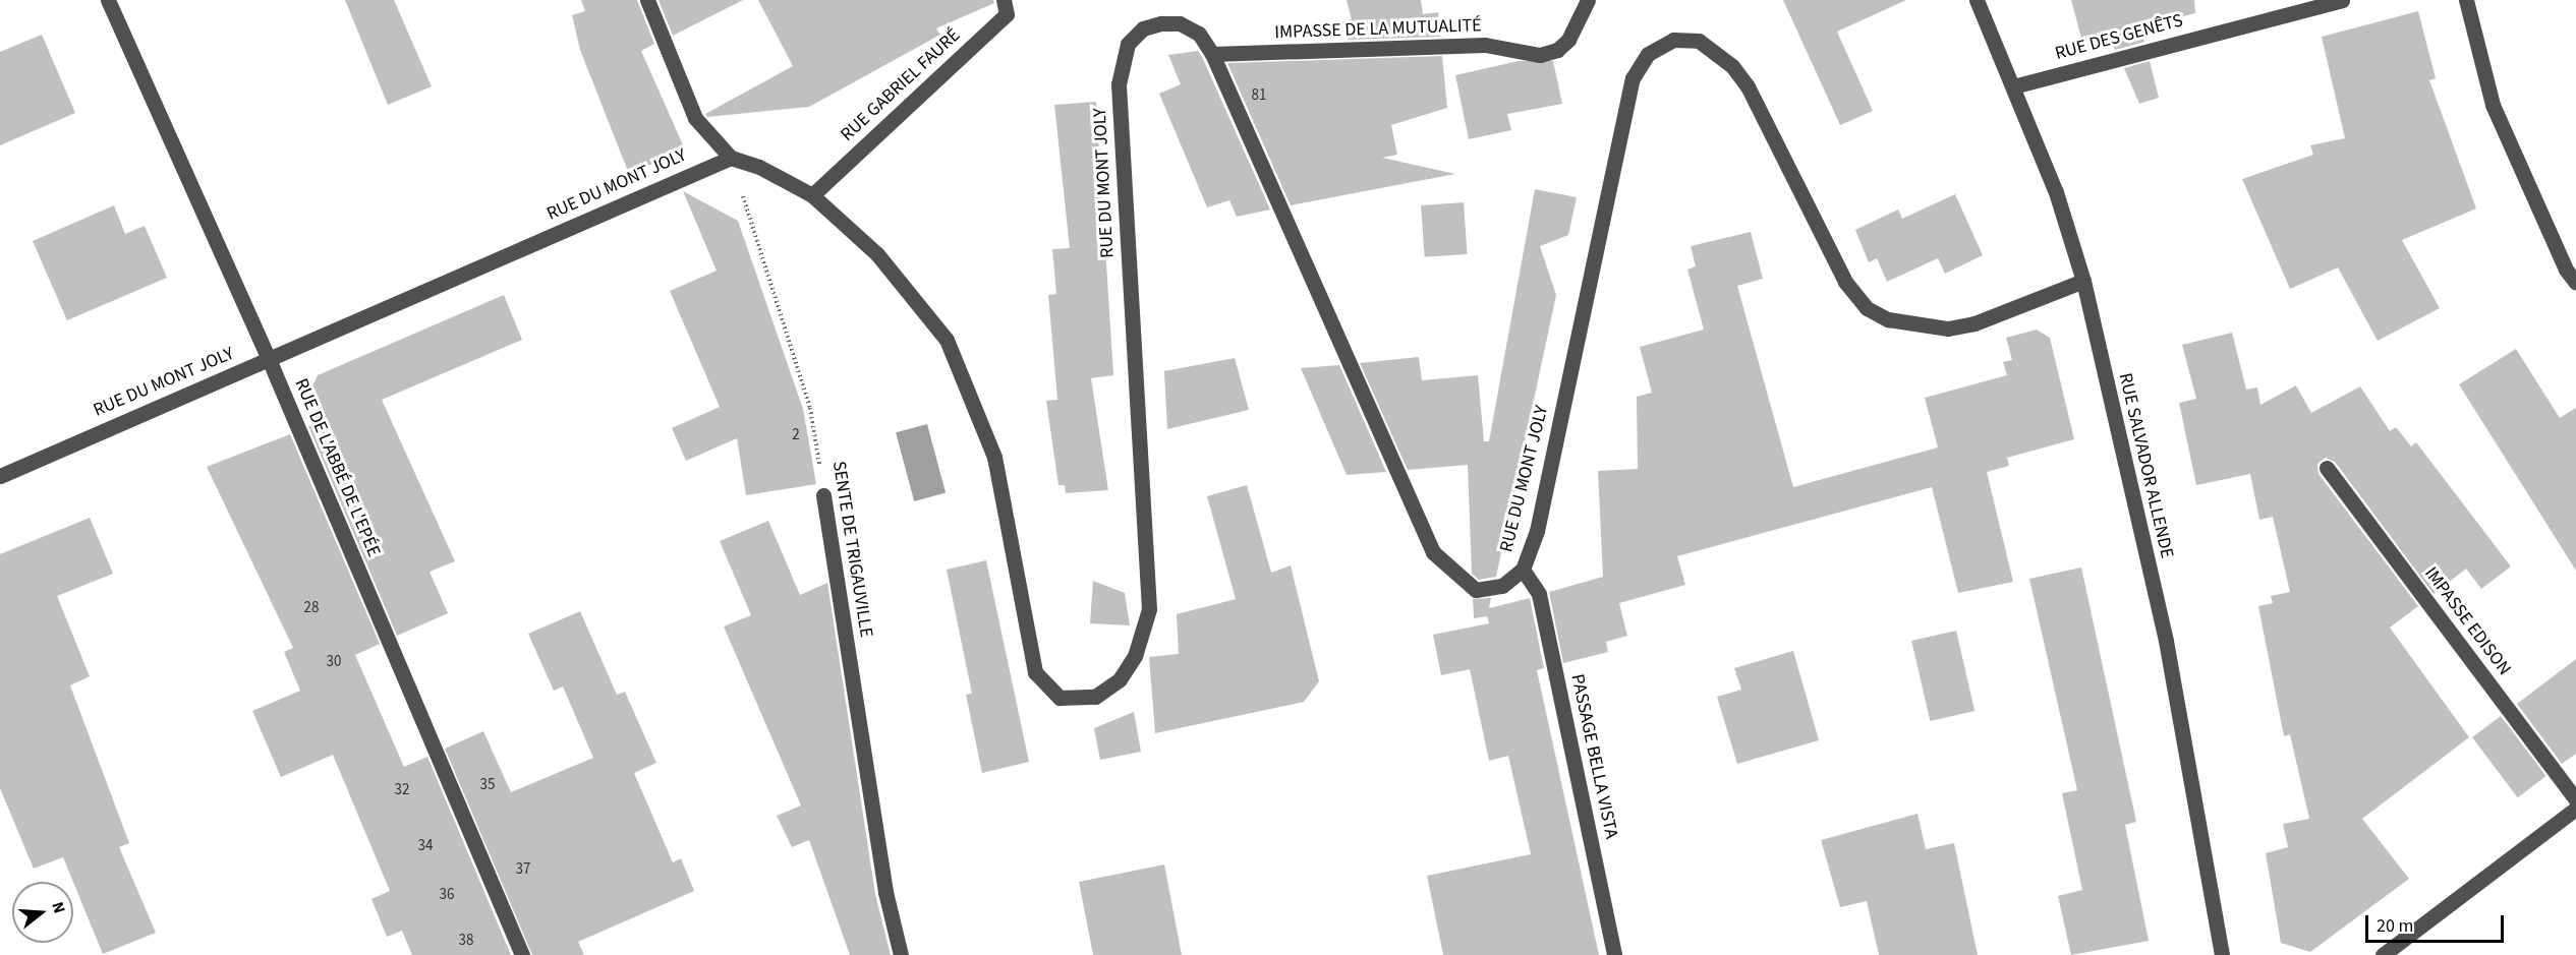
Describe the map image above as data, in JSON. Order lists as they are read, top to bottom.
{
  "streets": {
    "street": [
      "IMPASSE DE LA MUTUALITÉ",
      "RUE DES GENÊTS",
      "RUE GABRIEL FAURÉ",
      "RUE DU MONT JOLY",
      "RUE SALVADOR ALLENDE",
      "RUE DE L'ABBÉ DE L'EPÉE",
      "SENTE DE TRIGAUVILLE",
      "IMPASSE EDISON",
      "PASSAGE BELLA VISTA"
    ]
  },
  "crossings": [
    ["IMPASSE DE LA MUTUALITÉ", "RUE DU MONT JOLY"],
    ["RUE DES GENÊTS", "RUE SALVADOR ALLENDE"],
    ["RUE GABRIEL FAURÉ", "RUE DU MONT JOLY"],
    ["RUE DU MONT JOLY", "RUE SALVADOR ALLENDE"],
    ["RUE DU MONT JOLY", "RUE DE L'ABBÉ DE L'EPÉE"],
    ["RUE DU MONT JOLY", "SENTE DE TRIGAUVILLE"],
    ["RUE DU MONT JOLY", "PASSAGE BELLA VISTA"]
  ],
  "house_numbers": [
    "81",
    "2",
    "28",
    "30",
    "35",
    "32",
    "34",
    "37",
    "36",
    "38"
  ],
  "scale_bar": "20 m",
  "north": "right"
}
